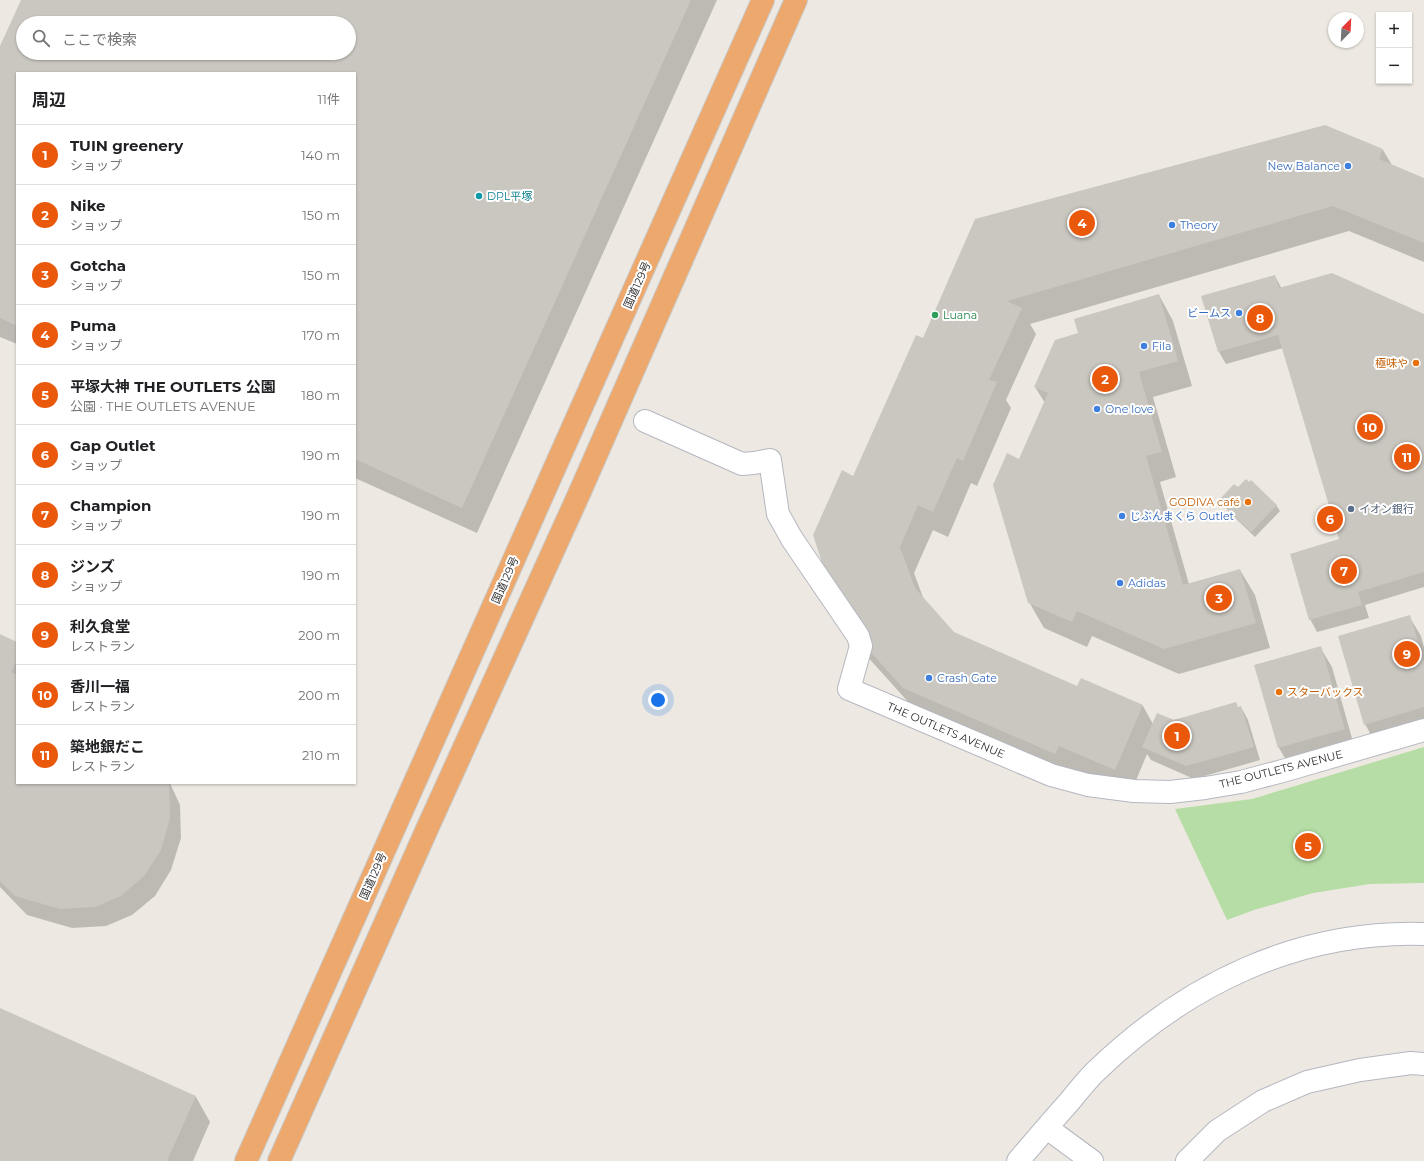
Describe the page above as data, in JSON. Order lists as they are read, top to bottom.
{
  "streets": {
    "highway": ["国道129号"],
    "street": ["THE OUTLETS AVENUE"]
  },
  "places": [
    "New Balance",
    "DPL平塚",
    "Theory",
    "ビームス",
    "Luana",
    "Fila",
    "極味や",
    "One love",
    "GODIVA café",
    "イオン銀行",
    "じぶんまくら Outlet",
    "Adidas",
    "Crash Gate",
    "スターバックス"
  ],
  "north": "top right",
  "page": {
    "map_buttons": ["+", "−"],
    "search": "ここで検索",
    "heading": ["周辺", "11件"],
    "list": [
      {
        "mark": "1",
        "name": "TUIN greenery",
        "note": "ショップ",
        "value": "140 m"
      },
      {
        "mark": "2",
        "name": "Nike",
        "note": "ショップ",
        "value": "150 m"
      },
      {
        "mark": "3",
        "name": "Gotcha",
        "note": "ショップ",
        "value": "150 m"
      },
      {
        "mark": "4",
        "name": "Puma",
        "note": "ショップ",
        "value": "170 m"
      },
      {
        "mark": "5",
        "name": "平塚大神 THE OUTLETS 公園",
        "note": "公園 · THE OUTLETS AVENUE",
        "value": "180 m"
      },
      {
        "mark": "6",
        "name": "Gap Outlet",
        "note": "ショップ",
        "value": "190 m"
      },
      {
        "mark": "7",
        "name": "Champion",
        "note": "ショップ",
        "value": "190 m"
      },
      {
        "mark": "8",
        "name": "ジンズ",
        "note": "ショップ",
        "value": "190 m"
      },
      {
        "mark": "9",
        "name": "利久食堂",
        "note": "レストラン",
        "value": "200 m"
      },
      {
        "mark": "10",
        "name": "香川一福",
        "note": "レストラン",
        "value": "200 m"
      },
      {
        "mark": "11",
        "name": "築地銀だこ",
        "note": "レストラン",
        "value": "210 m"
      }
    ],
    "pins": [
      "4",
      "8",
      "2",
      "10",
      "11",
      "6",
      "7",
      "3",
      "9",
      "1",
      "5"
    ]
  }
}
